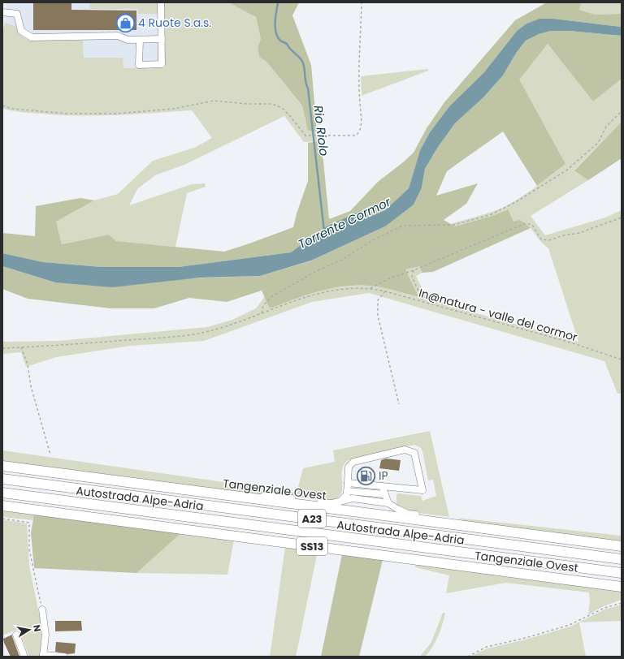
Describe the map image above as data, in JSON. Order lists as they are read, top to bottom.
{
  "streets": {
    "highway": [
      "Tangenziale Ovest",
      "Autostrada Alpe-Adria",
      "A23",
      "SS13"
    ],
    "path": ["In@natura - valle del cormor"]
  },
  "water": ["Rio Riolo", "Torrente Cormor"],
  "places": {
    "shop": ["4 Ruote S.a.s."],
    "fuel station": ["IP"]
  },
  "north": "right"
}
